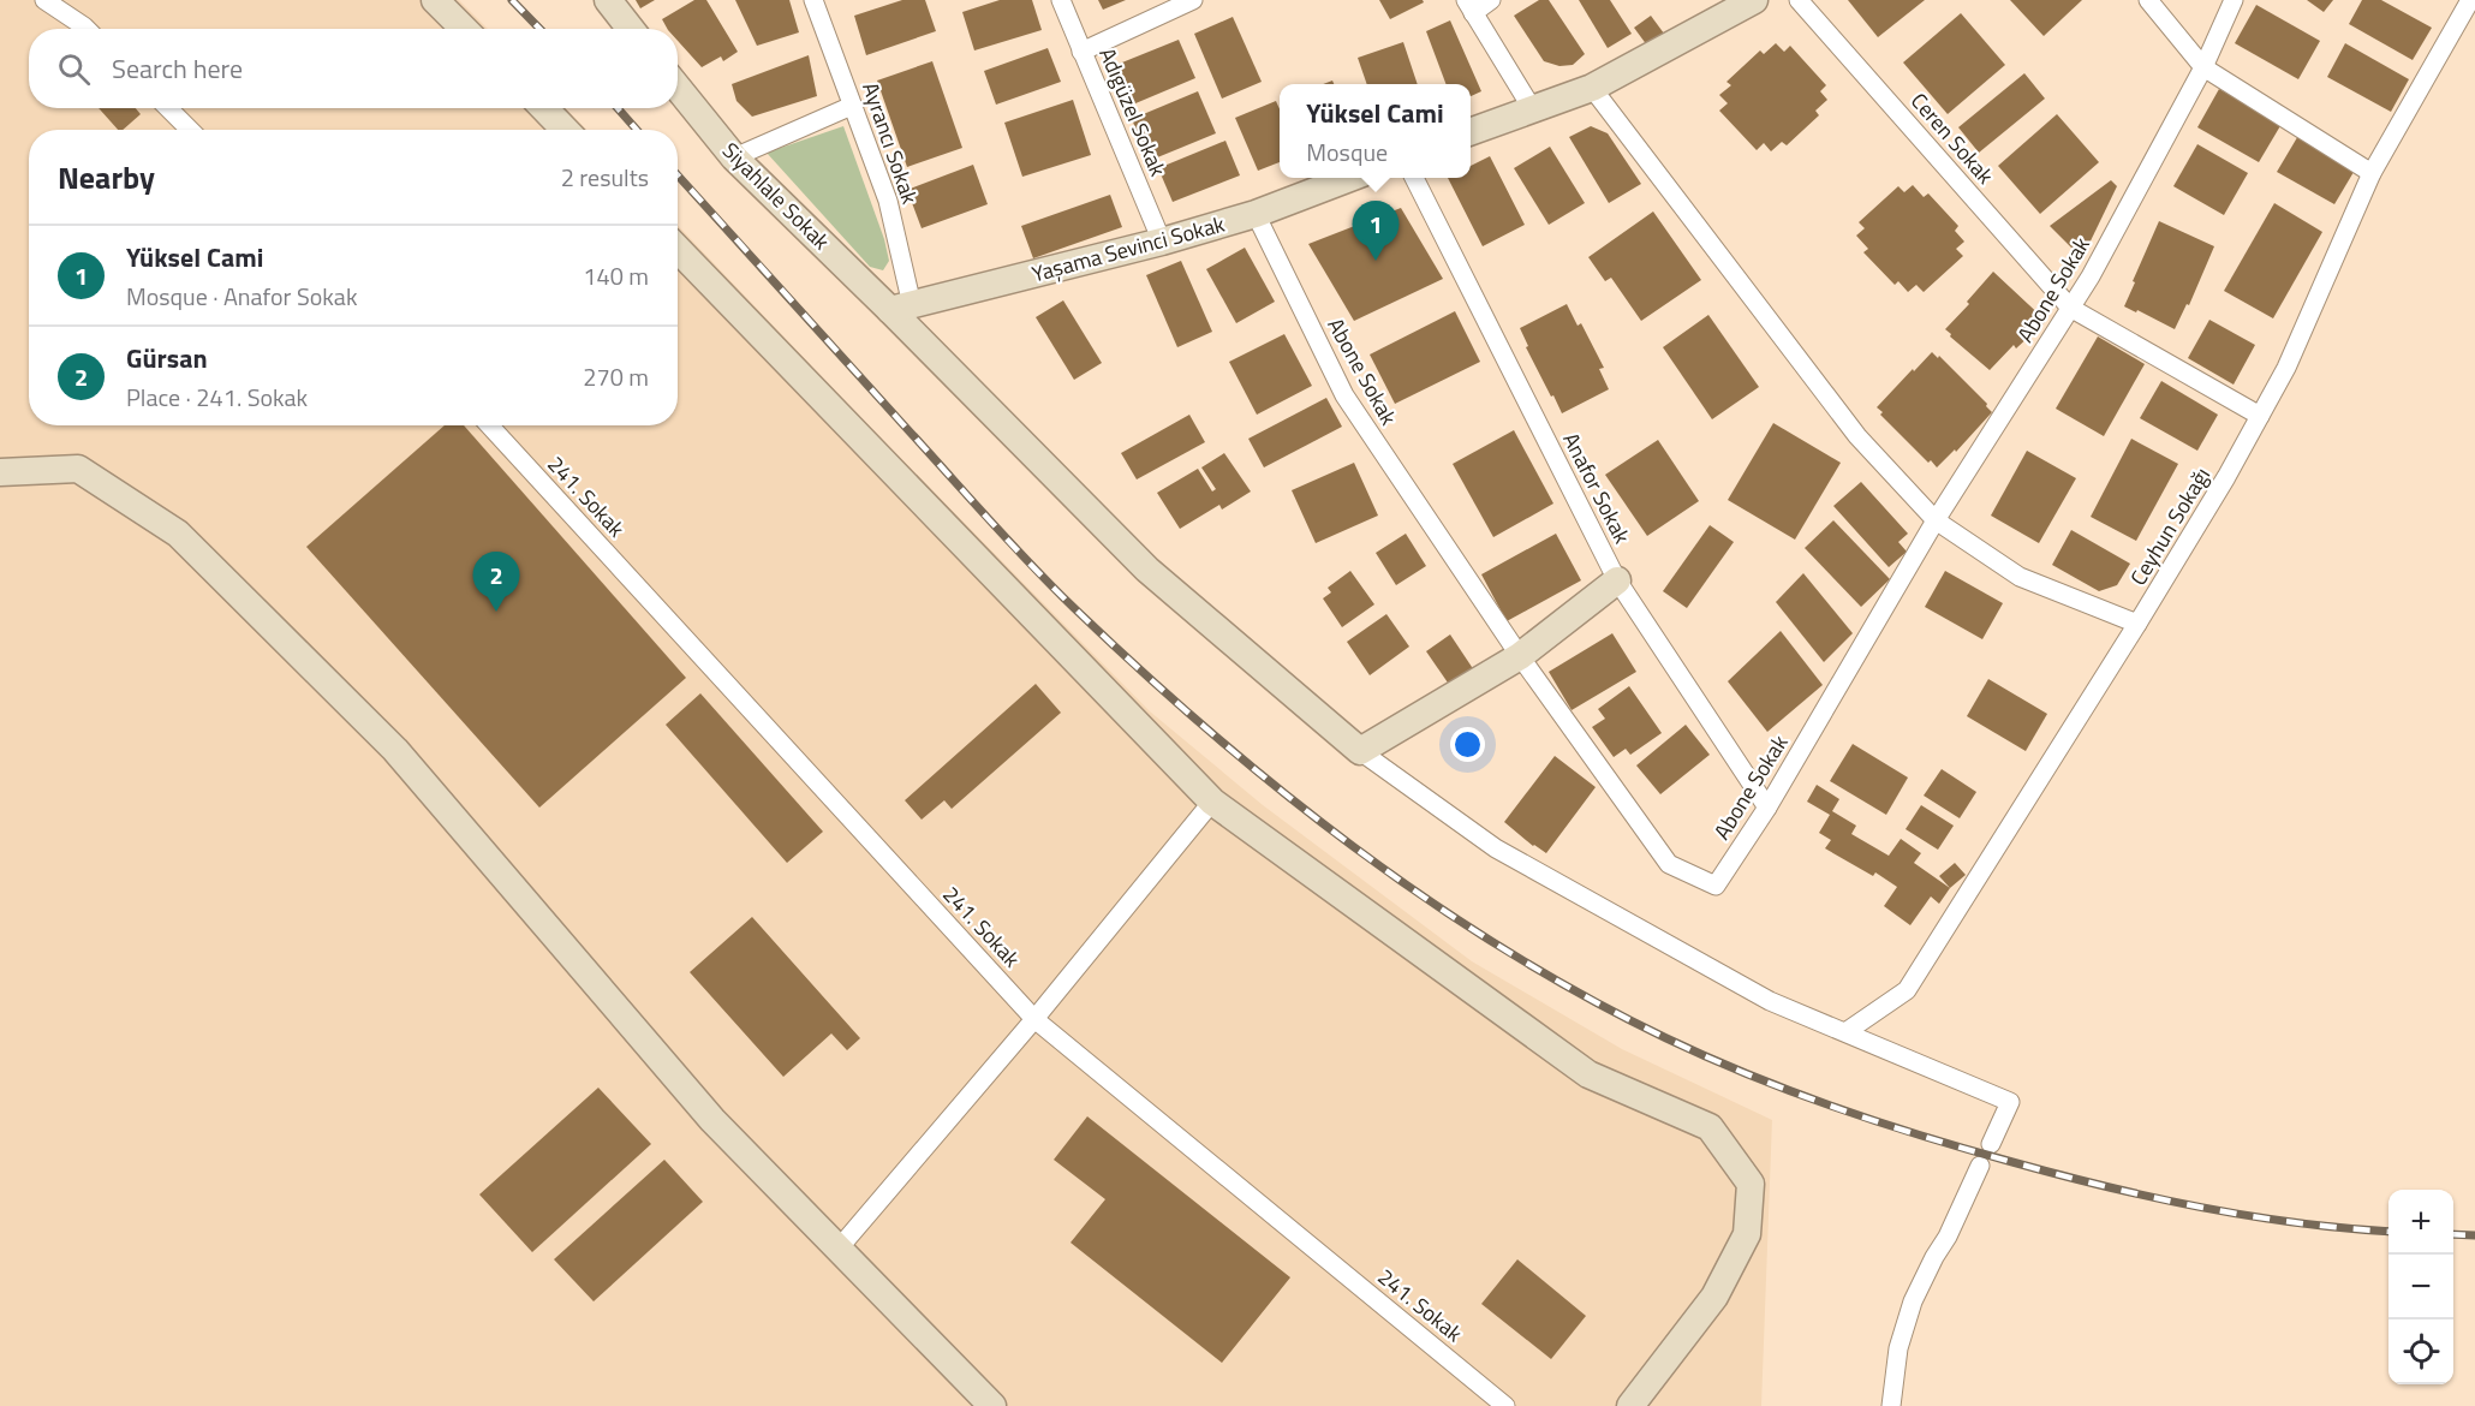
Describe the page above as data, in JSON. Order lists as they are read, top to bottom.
{
  "streets": {
    "street": [
      "Adıgüzel Sokak",
      "Ceren Sokak",
      "Ayrancı Sokak",
      "Siyahlale Sokak",
      "Yaşama Sevinci Sokak",
      "Abone Sokak",
      "Anafor Sokak",
      "241. Sokak",
      "Ceyhun Sokağı"
    ]
  },
  "crossings": [
    ["Adıgüzel Sokak", "Yaşama Sevinci Sokak"],
    ["Ceren Sokak", "Abone Sokak"],
    ["Ceren Sokak", "Ceyhun Sokağı"],
    ["Ayrancı Sokak", "Siyahlale Sokak"],
    ["Ayrancı Sokak", "Yaşama Sevinci Sokak"],
    ["Siyahlale Sokak", "Yaşama Sevinci Sokak"],
    ["Yaşama Sevinci Sokak", "Abone Sokak"],
    ["Abone Sokak", "Anafor Sokak"]
  ],
  "page": {
    "search": "Search here",
    "popup": ["Yüksel Cami", "Mosque"],
    "heading": ["Nearby", "2 results"],
    "pins": ["1", "2"],
    "list": [
      {
        "mark": "1",
        "name": "Yüksel Cami",
        "note": "Mosque · Anafor Sokak",
        "value": "140 m"
      },
      {
        "mark": "2",
        "name": "Gürsan",
        "note": "Place · 241. Sokak",
        "value": "270 m"
      }
    ],
    "map_buttons": ["+", "−"]
  }
}
